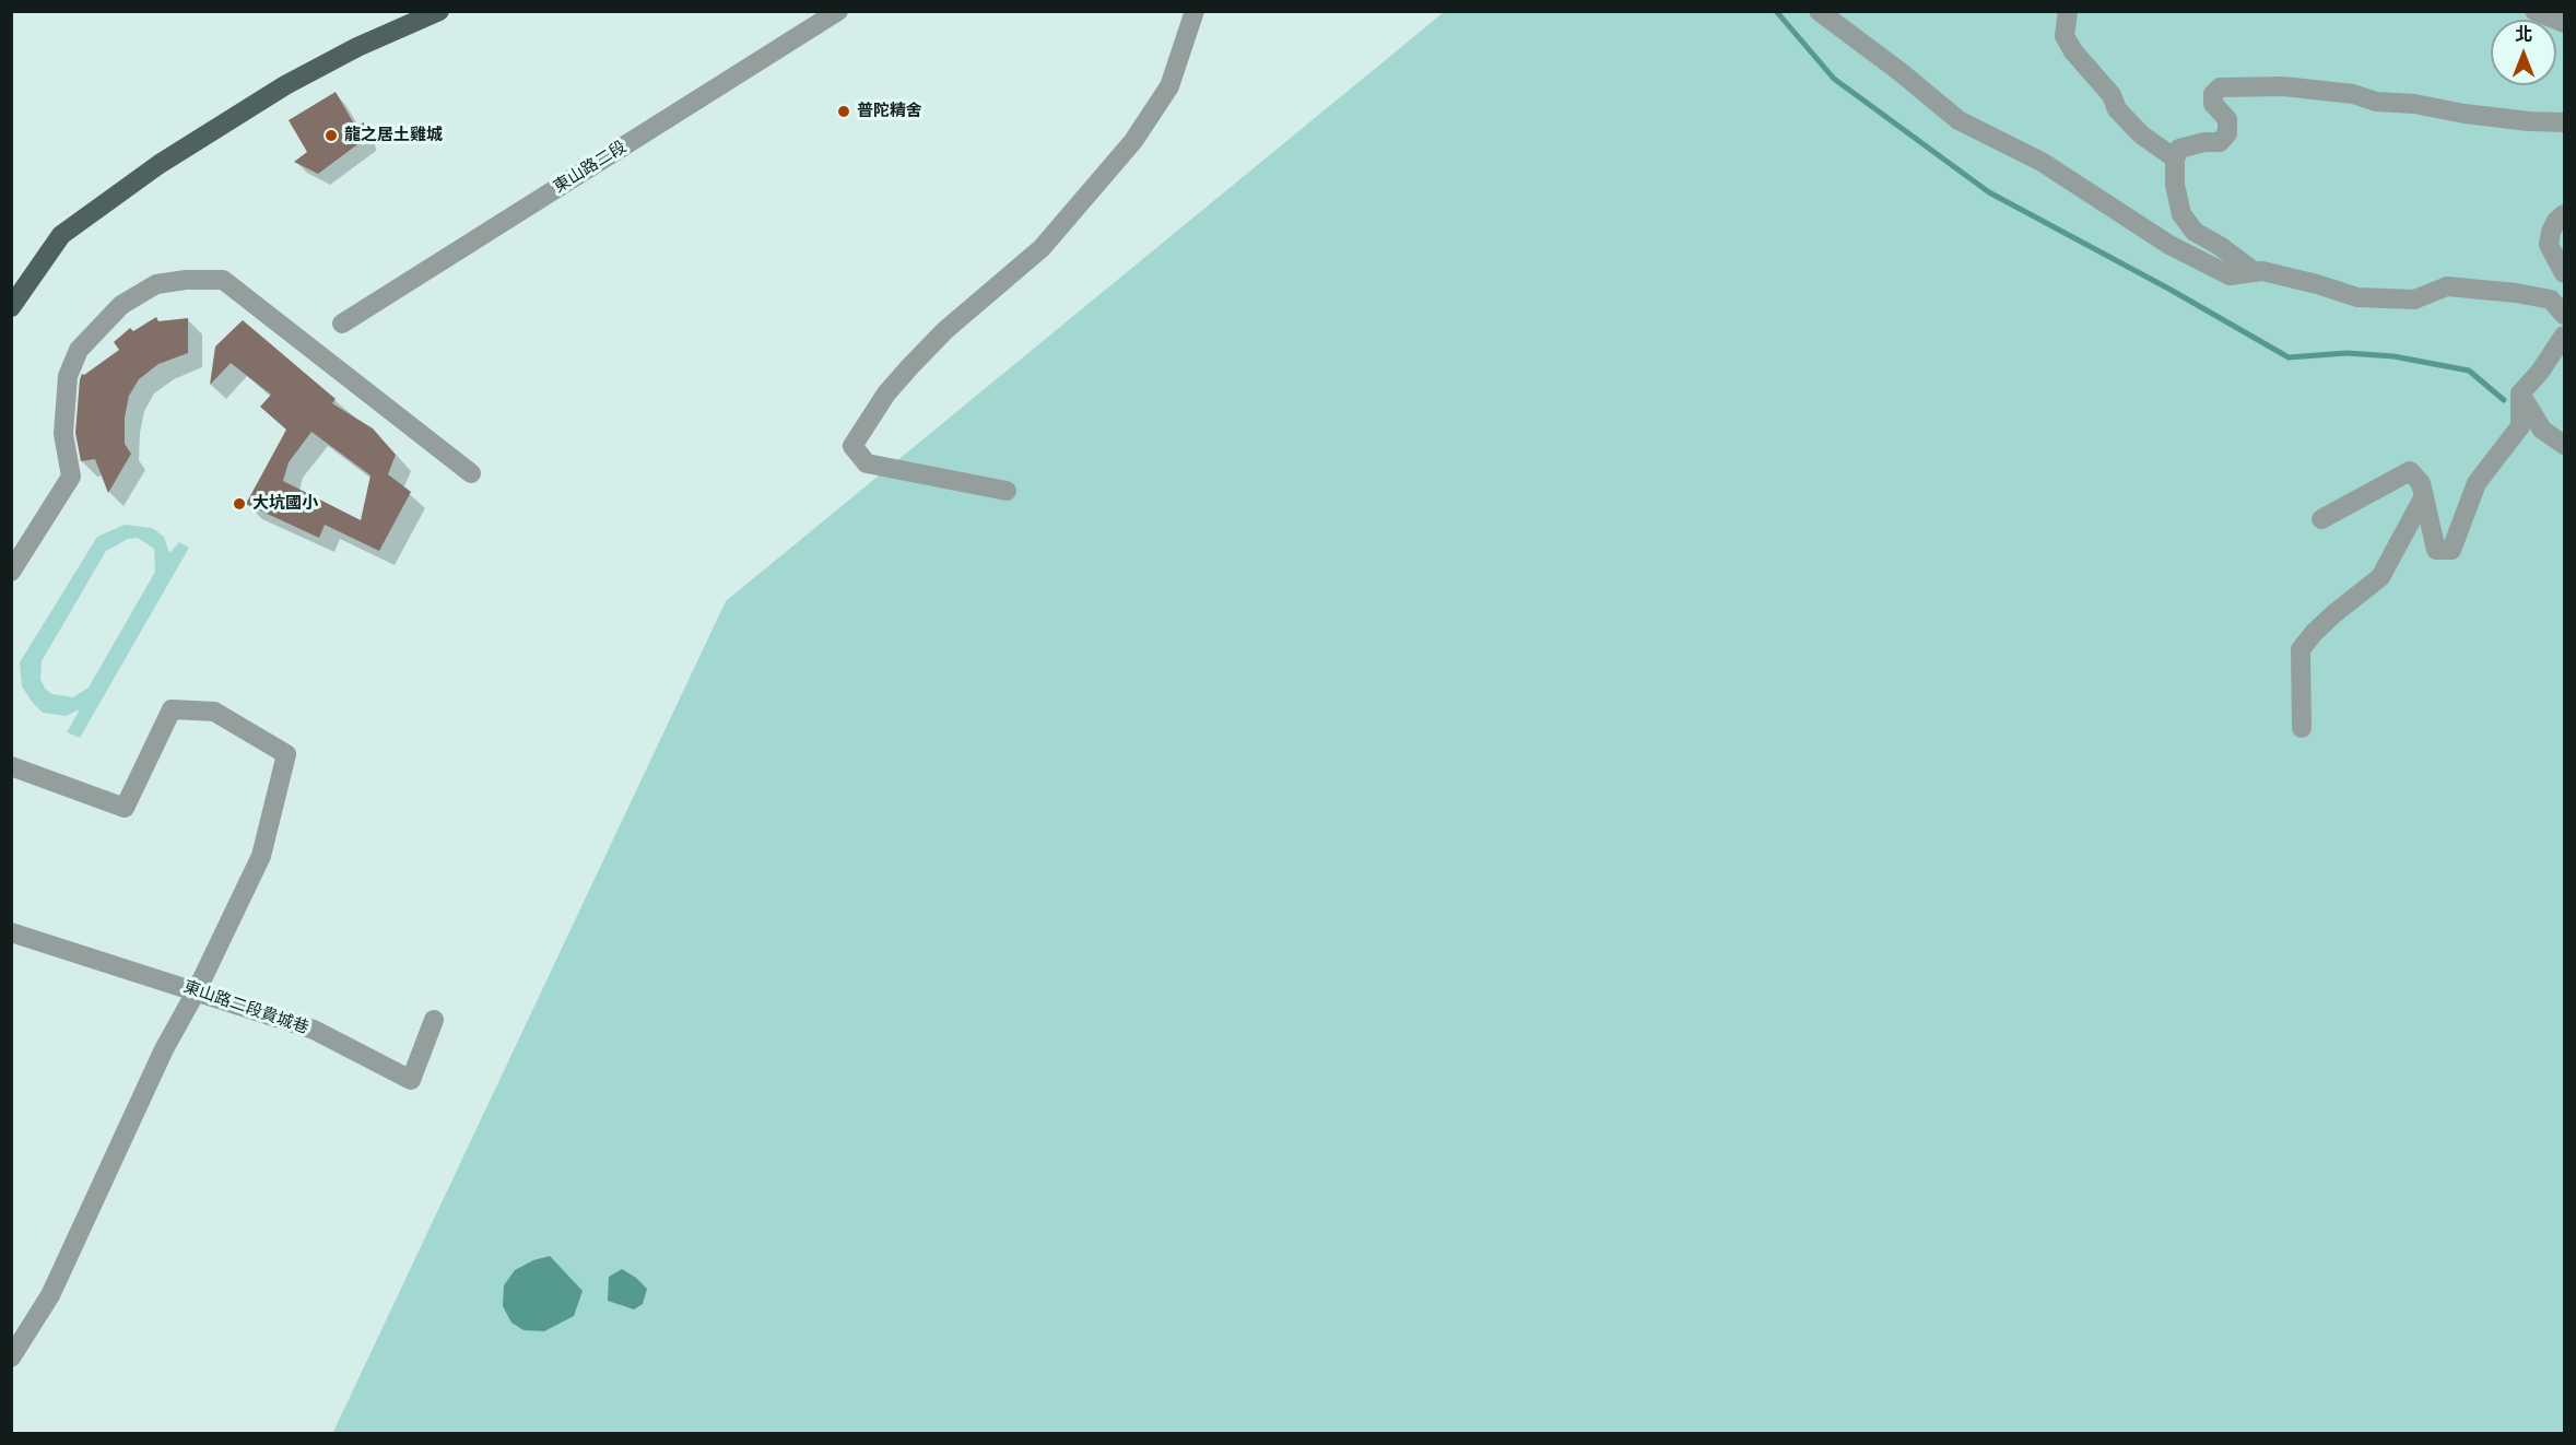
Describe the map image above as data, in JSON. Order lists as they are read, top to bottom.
{
  "streets": {
    "street": ["東山路二段", "東山路二段貴城巷"]
  },
  "places": ["普陀精舍", "龍之居土雞城", "大坑國小"],
  "north": "top"
}
